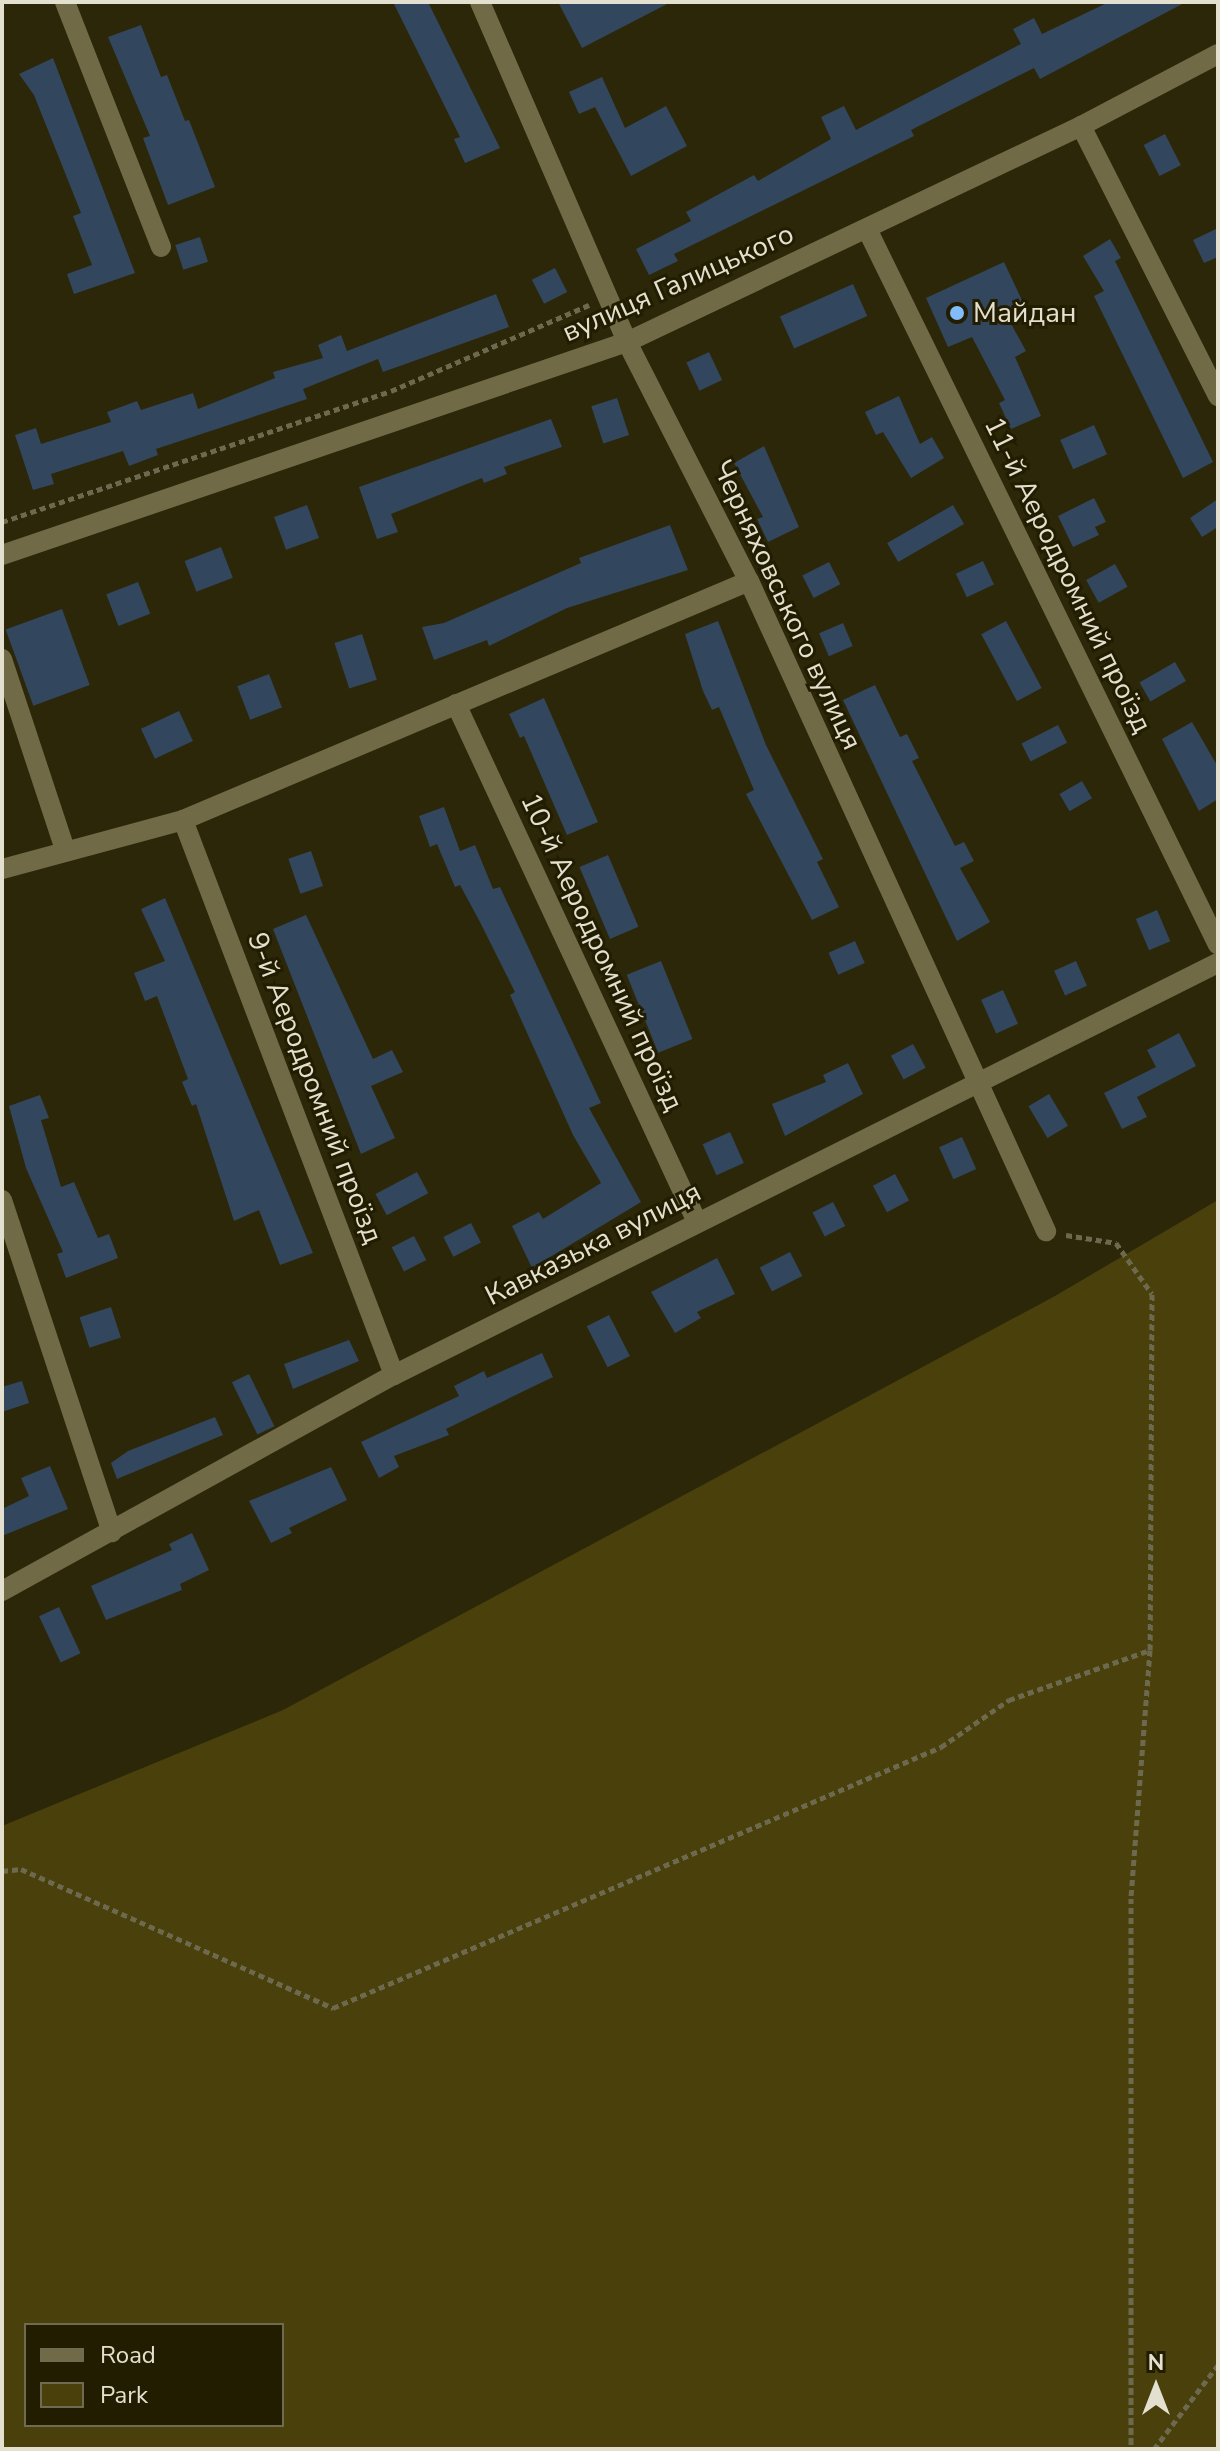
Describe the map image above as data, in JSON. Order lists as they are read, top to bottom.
{
  "streets": {
    "street": [
      "вулиця Галицького",
      "11-й Аеродромний проїзд",
      "Черняховського вулиця",
      "10-й Аеродромний проїзд",
      "9-й Аеродромний проїзд",
      "Кавказька вулиця"
    ]
  },
  "crossings": [
    ["вулиця Галицького", "11-й Аеродромний проїзд"],
    ["вулиця Галицького", "Черняховського вулиця"],
    ["Черняховського вулиця", "Кавказька вулиця"],
    ["10-й Аеродромний проїзд", "Кавказька вулиця"],
    ["9-й Аеродромний проїзд", "Кавказька вулиця"]
  ],
  "places": ["Майдан"],
  "legend": ["Road", "Park"],
  "north": "top"
}
